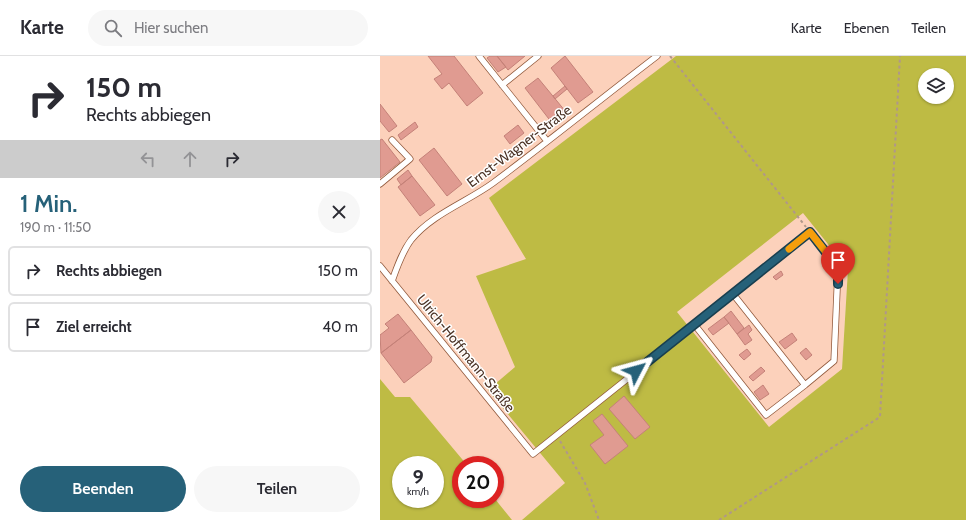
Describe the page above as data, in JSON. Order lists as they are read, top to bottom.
{
  "streets": {
    "lane": ["Ernst-Wagner-Straße", "Ulrich-Hoffmann-Straße"]
  },
  "crossings": [
    ["Ernst-Wagner-Straße", "Ulrich-Hoffmann-Straße"]
  ],
  "page": {
    "header": "Karte",
    "search": "Hier suchen",
    "nav": ["Karte", "Ebenen", "Teilen"],
    "turn": ["150 m", "Rechts abbiegen"],
    "heading": ["1 Min.", "190 m · 11:50"],
    "list": [
      {
        "name": "Rechts abbiegen",
        "value": "150 m"
      },
      {
        "name": "Ziel erreicht",
        "value": "40 m"
      }
    ],
    "speed": "9 km/h",
    "limit": "20",
    "buttons": ["Beenden", "Teilen"]
  }
}
